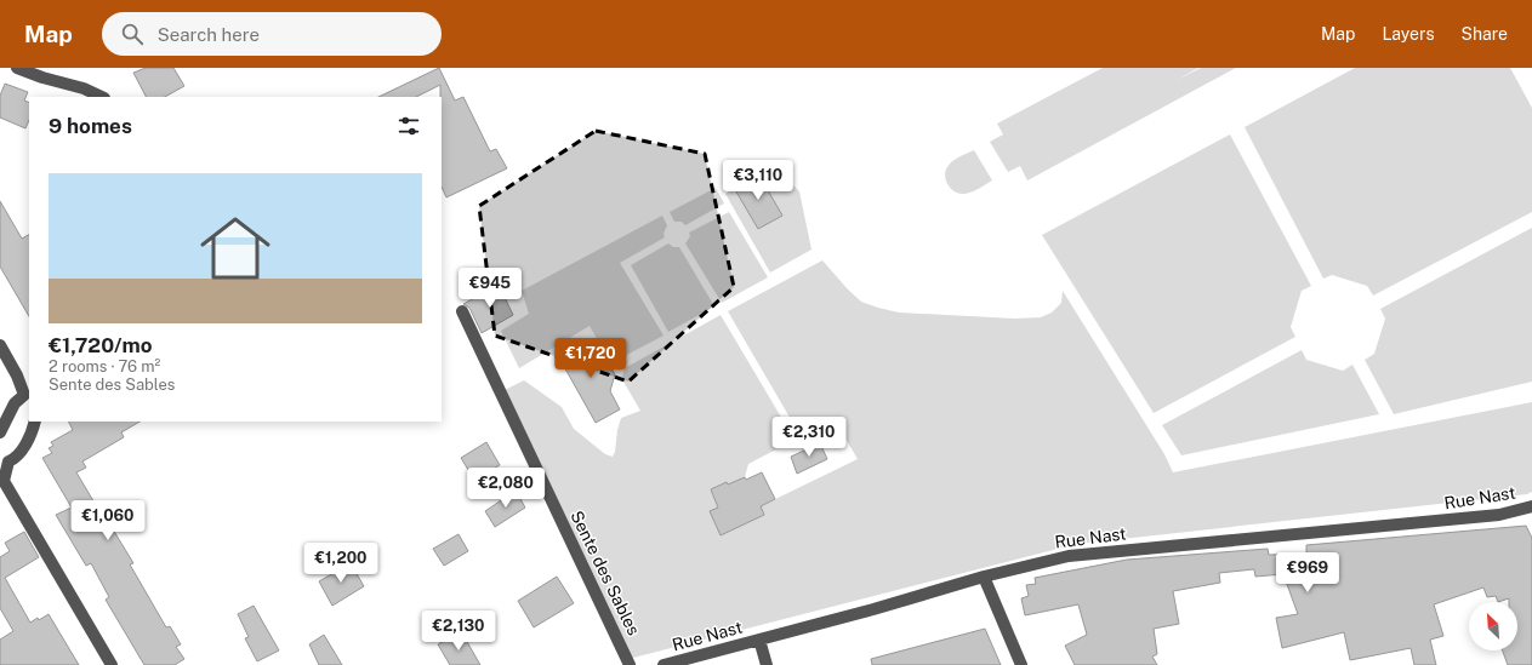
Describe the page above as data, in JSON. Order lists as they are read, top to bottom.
{
  "streets": {
    "street": ["Rue Nast", "Sente des Sables"]
  },
  "north": "top left",
  "page": {
    "header": "Map",
    "search": "Search here",
    "nav": ["Map", "Layers", "Share"],
    "heading": "9 homes",
    "list": [
      {
        "name": "€1,720/mo",
        "note": "2 rooms · 76 m² · Sente des Sables"
      }
    ],
    "price": [
      "€3,110",
      "€945",
      "€1,720",
      "€2,310",
      "€2,080",
      "€1,060",
      "€1,200",
      "€969",
      "€2,130"
    ]
  }
}
